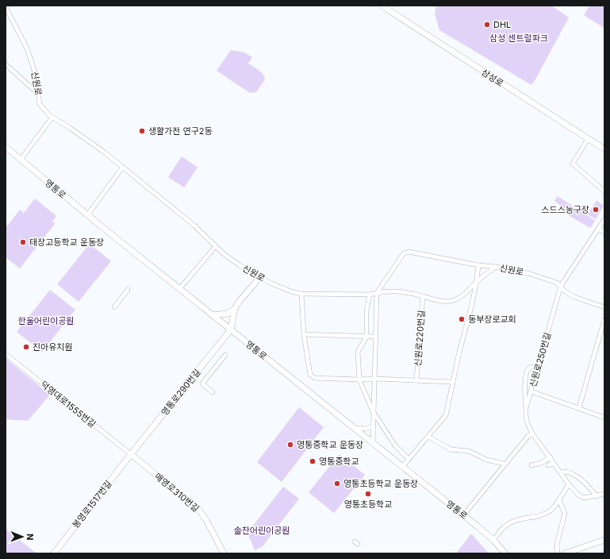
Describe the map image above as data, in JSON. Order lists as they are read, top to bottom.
{
  "streets": {
    "street": [
      "삼성로",
      "신원로",
      "영통로",
      "신원로220번길",
      "신원로250번길",
      "영통로290번길",
      "덕영대로1555번길",
      "매영로310번길",
      "봉영로1517번길"
    ]
  },
  "crossings": [
    ["신원로", "신원로220번길"],
    ["신원로", "신원로250번길"],
    ["영통로", "영통로290번길"],
    ["영통로290번길", "덕영대로1555번길"],
    ["영통로290번길", "매영로310번길"],
    ["영통로290번길", "봉영로1517번길"],
    ["덕영대로1555번길", "매영로310번길"],
    ["덕영대로1555번길", "봉영로1517번길"],
    ["매영로310번길", "봉영로1517번길"]
  ],
  "parks": ["삼성 센트럴파크", "한울어린이공원", "솔찬어린이공원"],
  "places": [
    "DHL",
    "생활가전 연구2동",
    "스드스농구장",
    "태장고등학교 운동장",
    "동부장로교회",
    "진아유치원",
    "영통중학교 운동장",
    "영통중학교",
    "영통초등학교 운동장",
    "영통초등학교"
  ],
  "north": "right"
}
